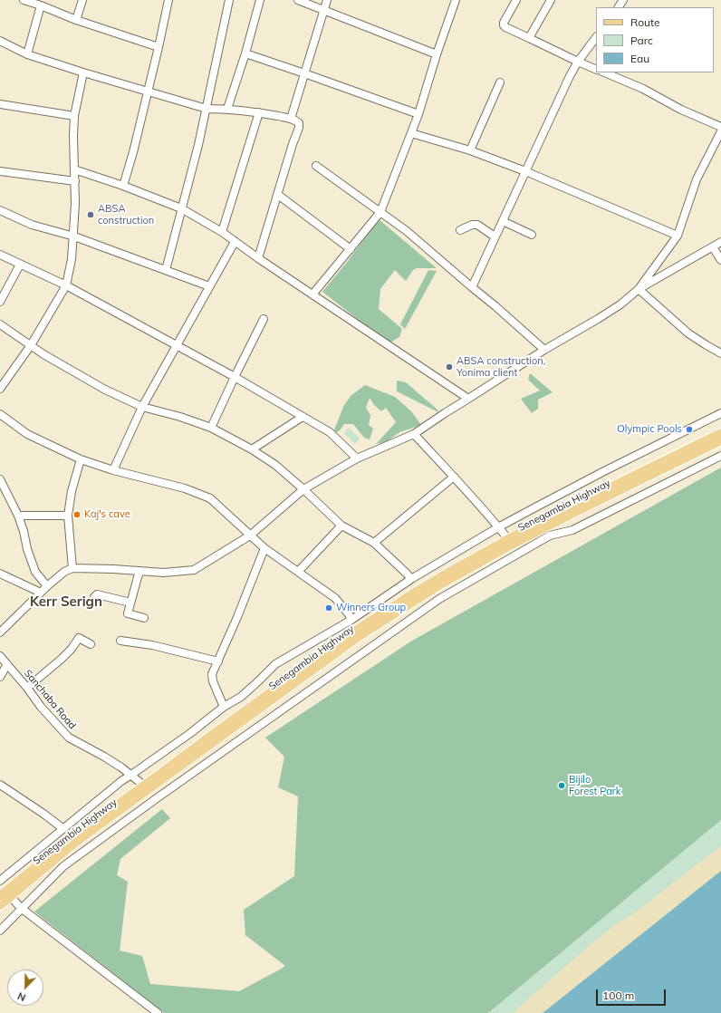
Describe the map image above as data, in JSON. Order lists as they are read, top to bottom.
{
  "streets": {
    "main road": ["Senegambia Highway"],
    "street": ["Sanchaba Road"]
  },
  "crossings": [
    ["Senegambia Highway", "Sanchaba Road"]
  ],
  "districts": ["Kerr Serign"],
  "places": [
    "ABSA construction",
    "ABSA construction, Yonima client",
    "Olympic Pools",
    "Kaj's cave",
    "Winners Group",
    "Bijilo Forest Park"
  ],
  "legend": ["Route", "Parc", "Eau"],
  "scale_bar": "100 m",
  "north": "bottom left"
}
